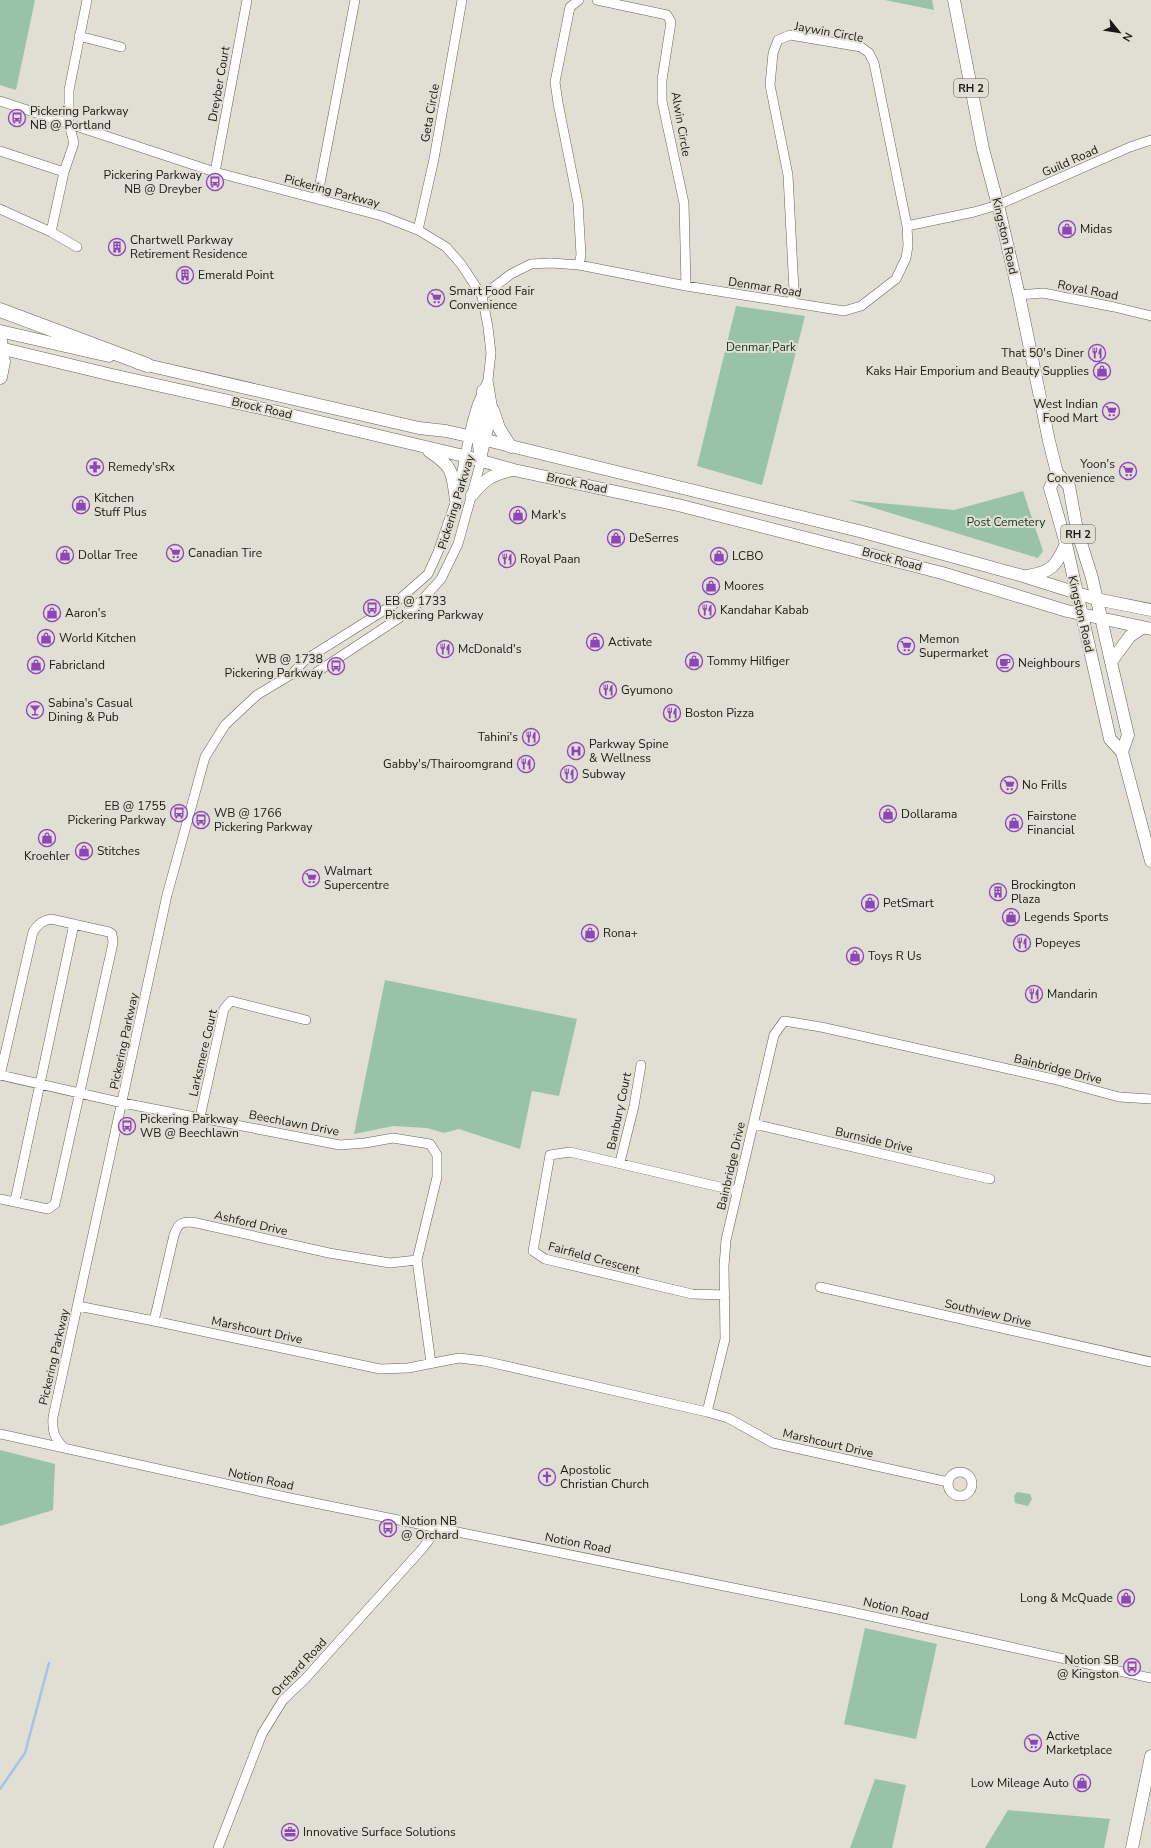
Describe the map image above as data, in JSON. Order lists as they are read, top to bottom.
{
  "streets": {
    "main road": ["RH 2", "Kingston Road", "Brock Road"],
    "street": [
      "Jaywin Circle",
      "Dreyber Court",
      "Geta Circle",
      "Alwin Circle",
      "Guild Road",
      "Pickering Parkway",
      "Denmar Road",
      "Royal Road",
      "Larksmere Court",
      "Bainbridge Drive",
      "Banbury Court",
      "Beechlawn Drive",
      "Burnside Drive",
      "Ashford Drive",
      "Fairfield Crescent",
      "Southview Drive",
      "Marshcourt Drive",
      "Notion Road",
      "Orchard Road"
    ]
  },
  "crossings": [
    ["Jaywin Circle", "Denmar Road"],
    ["Dreyber Court", "Pickering Parkway"],
    ["Geta Circle", "Pickering Parkway"],
    ["Alwin Circle", "Denmar Road"],
    ["Guild Road", "Kingston Road"],
    ["Pickering Parkway", "Denmar Road"],
    ["Pickering Parkway", "Brock Road"],
    ["Pickering Parkway", "Beechlawn Drive"],
    ["Pickering Parkway", "Marshcourt Drive"],
    ["Pickering Parkway", "Notion Road"],
    ["Kingston Road", "Royal Road"],
    ["Kingston Road", "Brock Road"],
    ["Larksmere Court", "Beechlawn Drive"],
    ["Bainbridge Drive", "Burnside Drive"],
    ["Bainbridge Drive", "Fairfield Crescent"],
    ["Bainbridge Drive", "Marshcourt Drive"],
    ["Banbury Court", "Fairfield Crescent"],
    ["Beechlawn Drive", "Ashford Drive"],
    ["Beechlawn Drive", "Marshcourt Drive"],
    ["Ashford Drive", "Marshcourt Drive"],
    ["Notion Road", "Orchard Road"]
  ],
  "parks": ["Denmar Park", "Post Cemetery"],
  "places": {
    "bus stop": [
      "Pickering Parkway NB @ Portland",
      "Pickering Parkway NB @ Dreyber",
      "EB @ 1733 Pickering Parkway",
      "WB @ 1738 Pickering Parkway",
      "EB @ 1755 Pickering Parkway",
      "WB @ 1766 Pickering Parkway",
      "Pickering Parkway WB @ Beechlawn",
      "Notion NB @ Orchard",
      "Notion SB @ Kingston"
    ],
    "shop": [
      "Midas",
      "Kaks Hair Emporium and Beauty Supplies",
      "Kitchen Stuff Plus",
      "Mark's",
      "DeSerres",
      "Dollar Tree",
      "LCBO",
      "Moores",
      "Aaron's",
      "World Kitchen",
      "Activate",
      "Tommy Hilfiger",
      "Fabricland",
      "Dollarama",
      "Fairstone Financial",
      "Kroehler",
      "Stitches",
      "PetSmart",
      "Legends Sports",
      "Rona+",
      "Toys R Us",
      "Long & McQuade",
      "Low Mileage Auto"
    ],
    "building": ["Chartwell Parkway Retirement Residence", "Emerald Point", "Brockington Plaza"],
    "supermarket": [
      "Smart Food Fair Convenience",
      "West Indian Food Mart",
      "Yoon's Convenience",
      "Canadian Tire",
      "Memon Supermarket",
      "No Frills",
      "Walmart Supercentre",
      "Active Marketplace"
    ],
    "restaurant": [
      "That 50's Diner",
      "Royal Paan",
      "Kandahar Kabab",
      "McDonald's",
      "Gyumono",
      "Boston Pizza",
      "Tahini's",
      "Gabby's/Thairoomgrand",
      "Subway",
      "Popeyes",
      "Mandarin"
    ],
    "pharmacy": ["Remedy'sRx"],
    "cafe": ["Neighbours"],
    "bar": ["Sabina's Casual Dining & Pub"],
    "hospital": ["Parkway Spine & Wellness"],
    "church": ["Apostolic Christian Church"],
    "office": ["Innovative Surface Solutions"]
  },
  "north": "bottom right"
}
